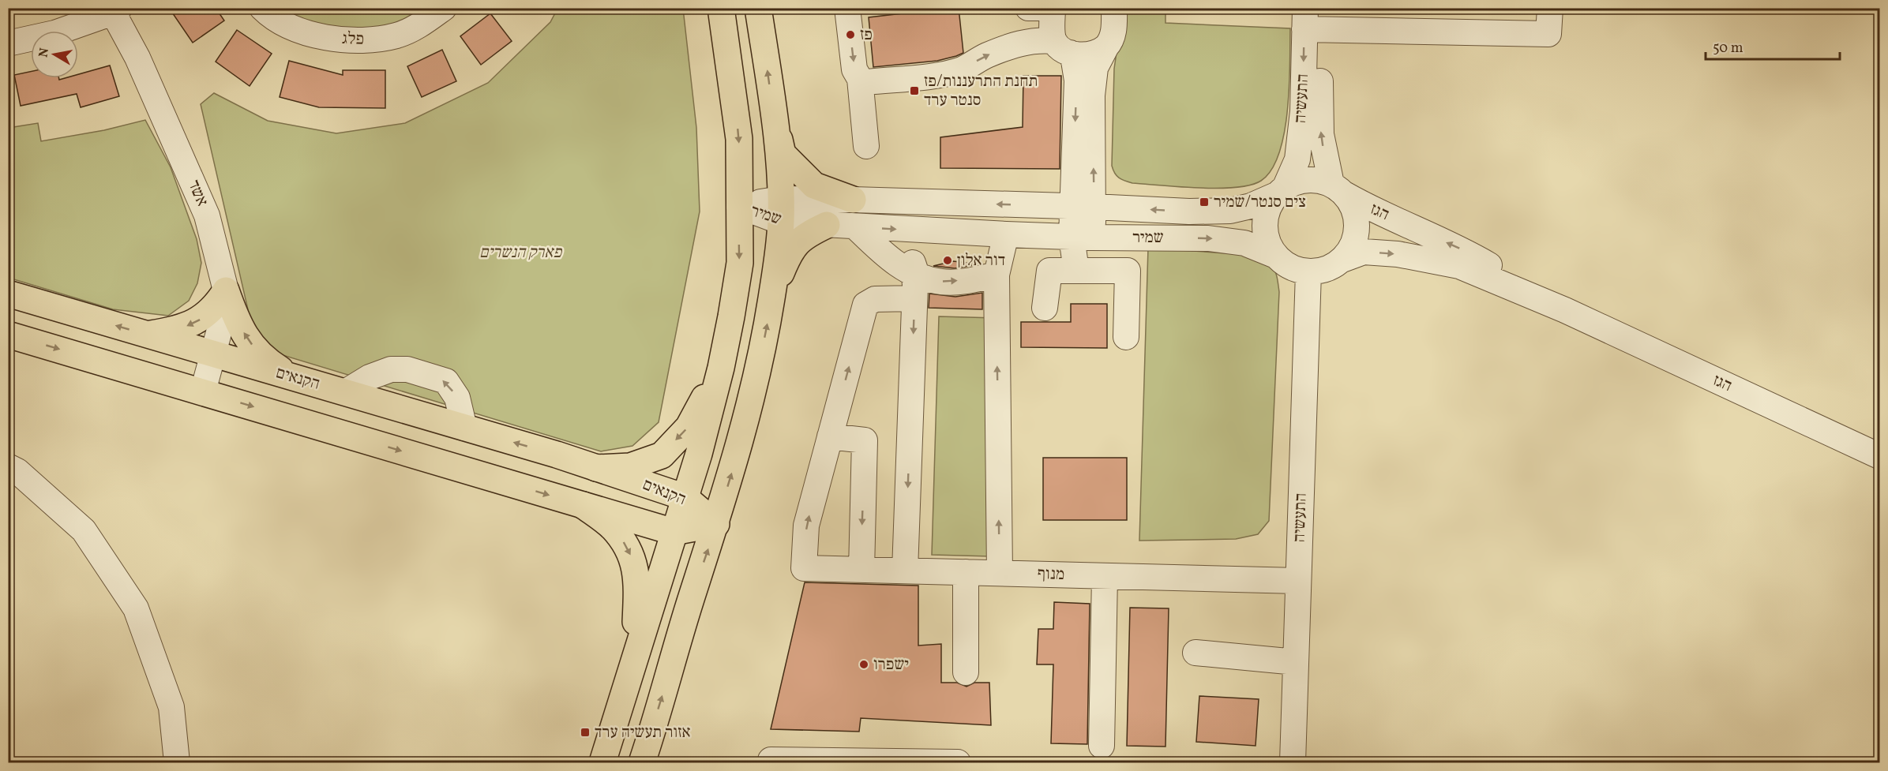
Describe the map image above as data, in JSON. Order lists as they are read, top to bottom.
{
  "streets": {
    "main road": ["הקנאים"],
    "street": [
      "פלג",
      "התעשיה",
      "אשד",
      "הגז",
      "שמיר",
      "מנוף"
    ]
  },
  "crossings": [
    ["התעשיה", "הגז"],
    ["התעשיה", "שמיר"],
    ["התעשיה", "מנוף"],
    ["אשד", "הקנאים"],
    ["הגז", "שמיר"]
  ],
  "parks": ["פארק הנשרים"],
  "places": {
    "other": ["פז", "דור אלון", "ישפרו"],
    "transit": ["תחנת התרעננות/פז סנטר ערד", "צים סנטר/שמיר", "אזור תעשיה ערד"]
  },
  "scale_bar": "50 m",
  "north": "left"
}
